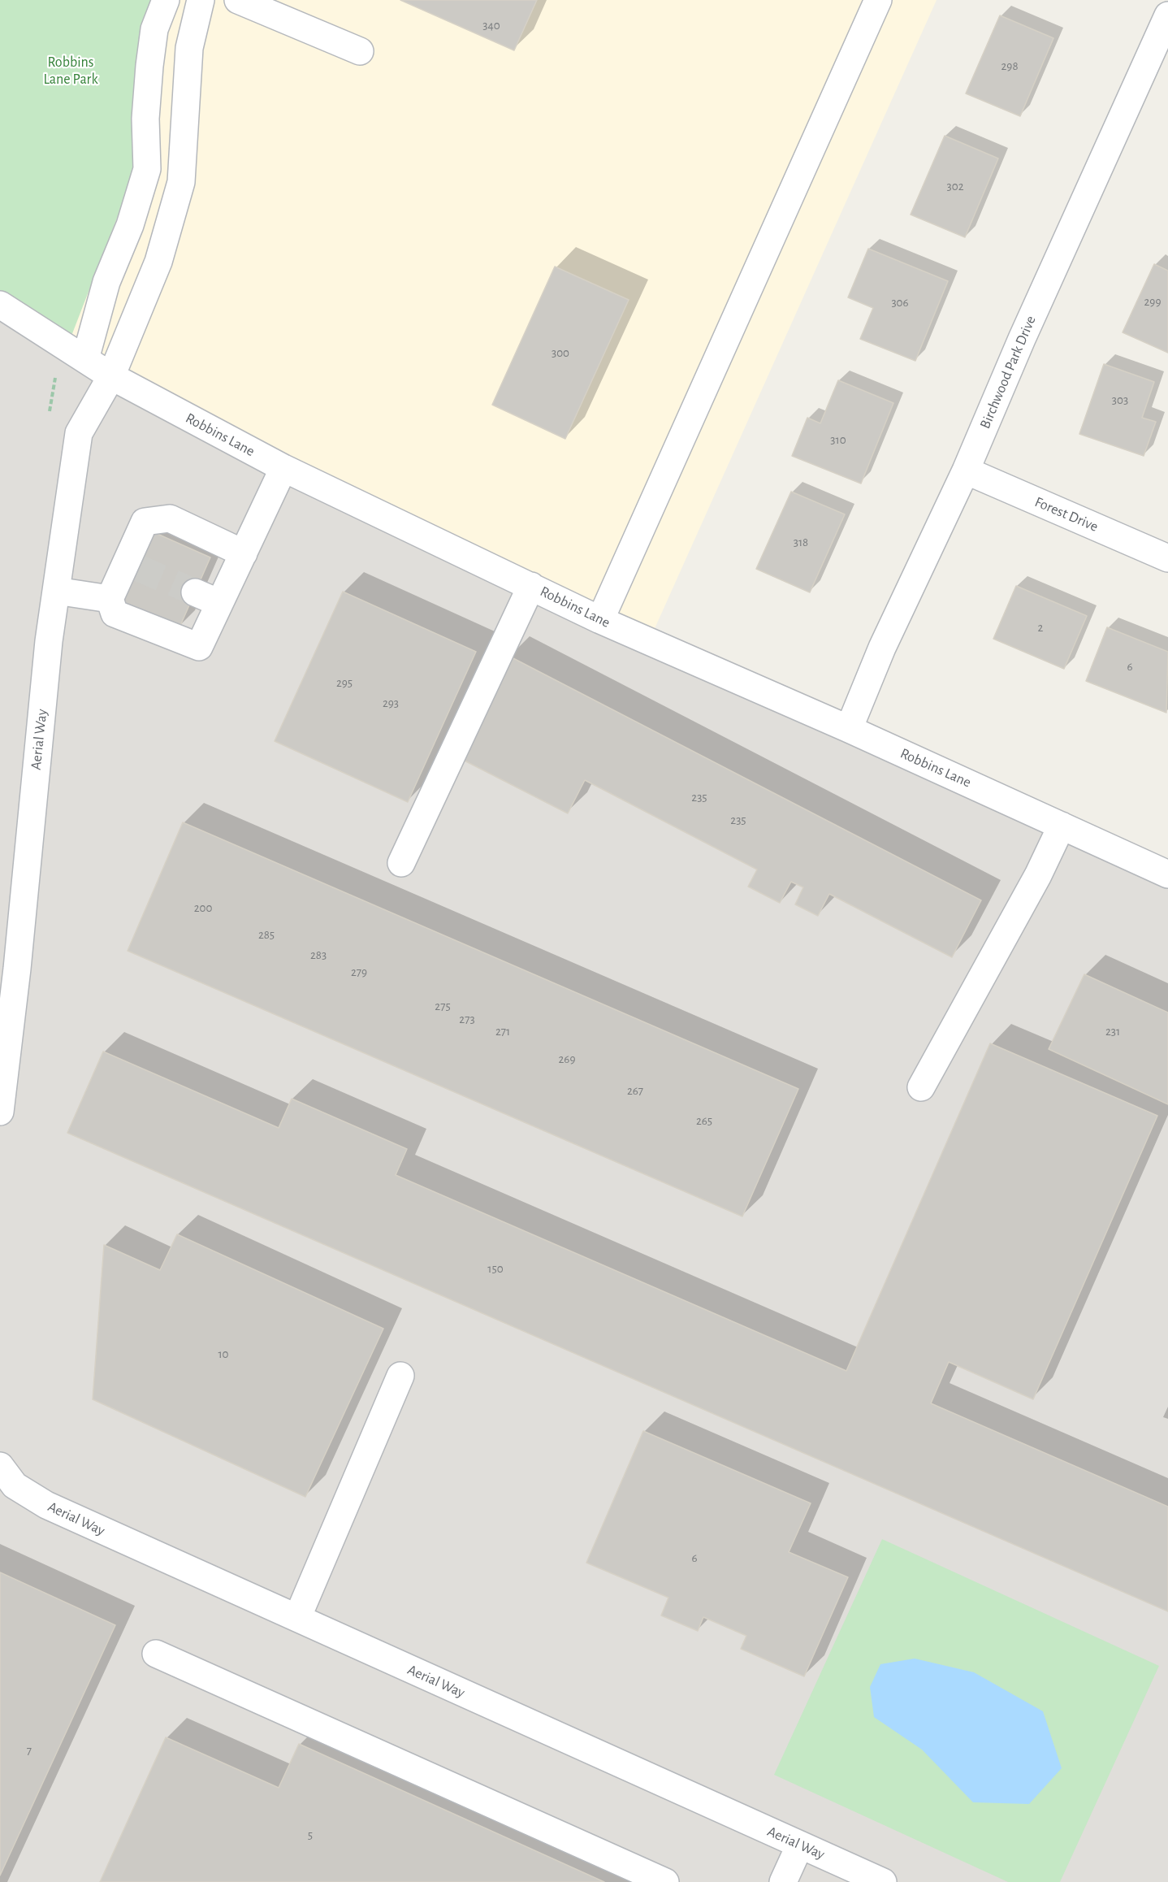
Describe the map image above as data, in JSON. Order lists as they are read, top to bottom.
{
  "streets": {
    "street": [
      "Birchwood Park Drive",
      "Robbins Lane",
      "Forest Drive",
      "Aerial Way"
    ]
  },
  "crossings": [
    ["Birchwood Park Drive", "Robbins Lane"],
    ["Birchwood Park Drive", "Forest Drive"],
    ["Robbins Lane", "Aerial Way"]
  ],
  "parks": ["Robbins Lane Park"],
  "house_numbers": [
    "340",
    "298",
    "302",
    "299",
    "306",
    "300",
    "303",
    "310",
    "318",
    "2",
    "6",
    "295",
    "293",
    "235",
    "235",
    "200",
    "285",
    "283",
    "279",
    "275",
    "273",
    "271",
    "231",
    "269",
    "267",
    "265",
    "150",
    "10",
    "6",
    "7",
    "5"
  ]
}
